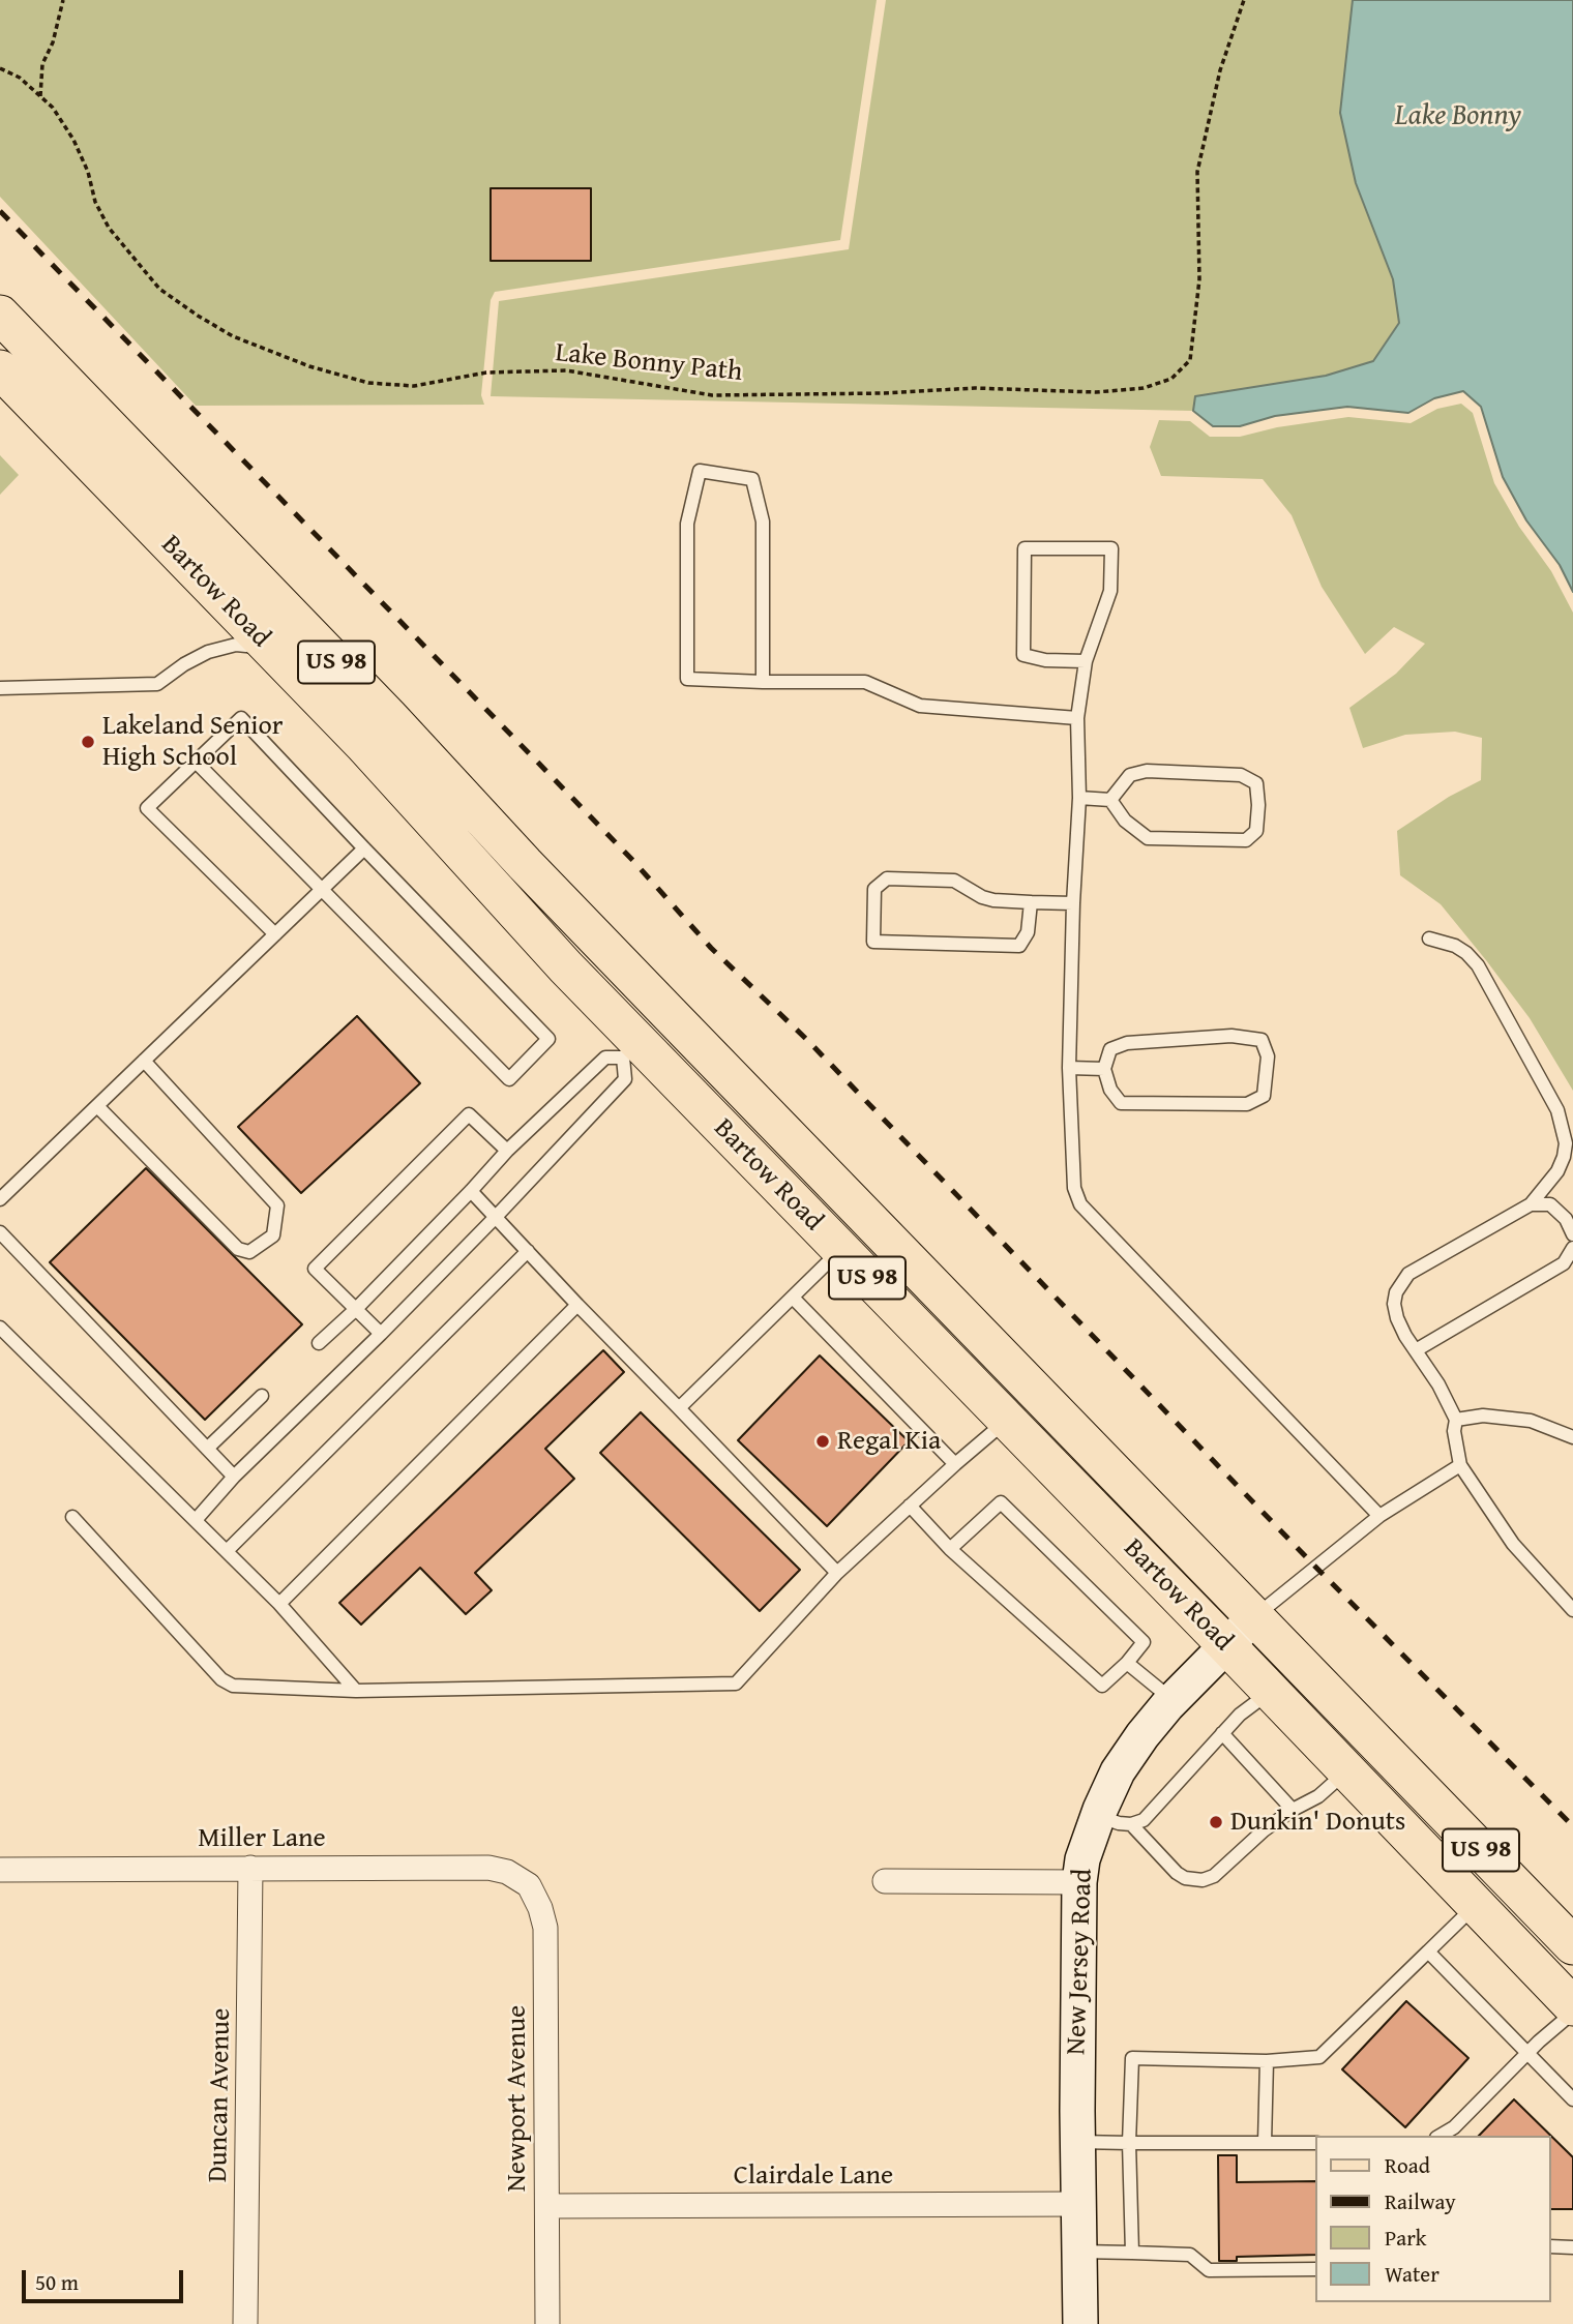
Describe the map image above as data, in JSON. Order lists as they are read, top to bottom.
{
  "streets": {
    "main road": ["Bartow Road", "US 98"],
    "street": [
      "Miller Lane",
      "New Jersey Road",
      "Duncan Avenue",
      "Newport Avenue",
      "Clairdale Lane"
    ],
    "path": ["Lake Bonny Path"]
  },
  "crossings": [
    ["Bartow Road", "New Jersey Road"],
    ["Miller Lane", "Duncan Avenue"],
    ["Miller Lane", "Newport Avenue"],
    ["New Jersey Road", "Clairdale Lane"],
    ["Newport Avenue", "Clairdale Lane"]
  ],
  "water": ["Lake Bonny"],
  "places": ["Lakeland Senior High School", "Regal Kia", "Dunkin' Donuts"],
  "legend": [
    "Road",
    "Railway",
    "Park",
    "Water"
  ],
  "scale_bar": "50 m"
}
